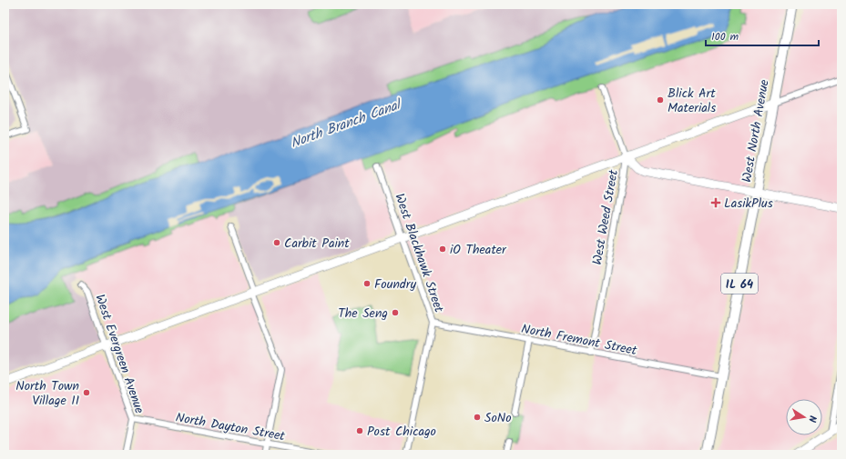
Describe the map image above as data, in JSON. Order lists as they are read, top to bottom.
{
  "streets": {
    "main road": ["West North Avenue", "IL 64"],
    "street": [
      "West Weed Street",
      "West Blackhawk Street",
      "North Fremont Street",
      "West Evergreen Avenue",
      "North Dayton Street"
    ]
  },
  "crossings": [
    ["West North Avenue", "North Fremont Street"],
    ["West Weed Street", "North Fremont Street"],
    ["West Blackhawk Street", "North Fremont Street"],
    ["West Evergreen Avenue", "North Dayton Street"]
  ],
  "water": ["North Branch Canal"],
  "places": {
    "other": [
      "Blick Art Materials",
      "Carbit Paint",
      "iO Theater",
      "Foundry",
      "The Seng",
      "North Town Village II",
      "SoNo",
      "Post Chicago"
    ],
    "health": ["LasikPlus"]
  },
  "scale_bar": "100 m",
  "north": "right"
}
